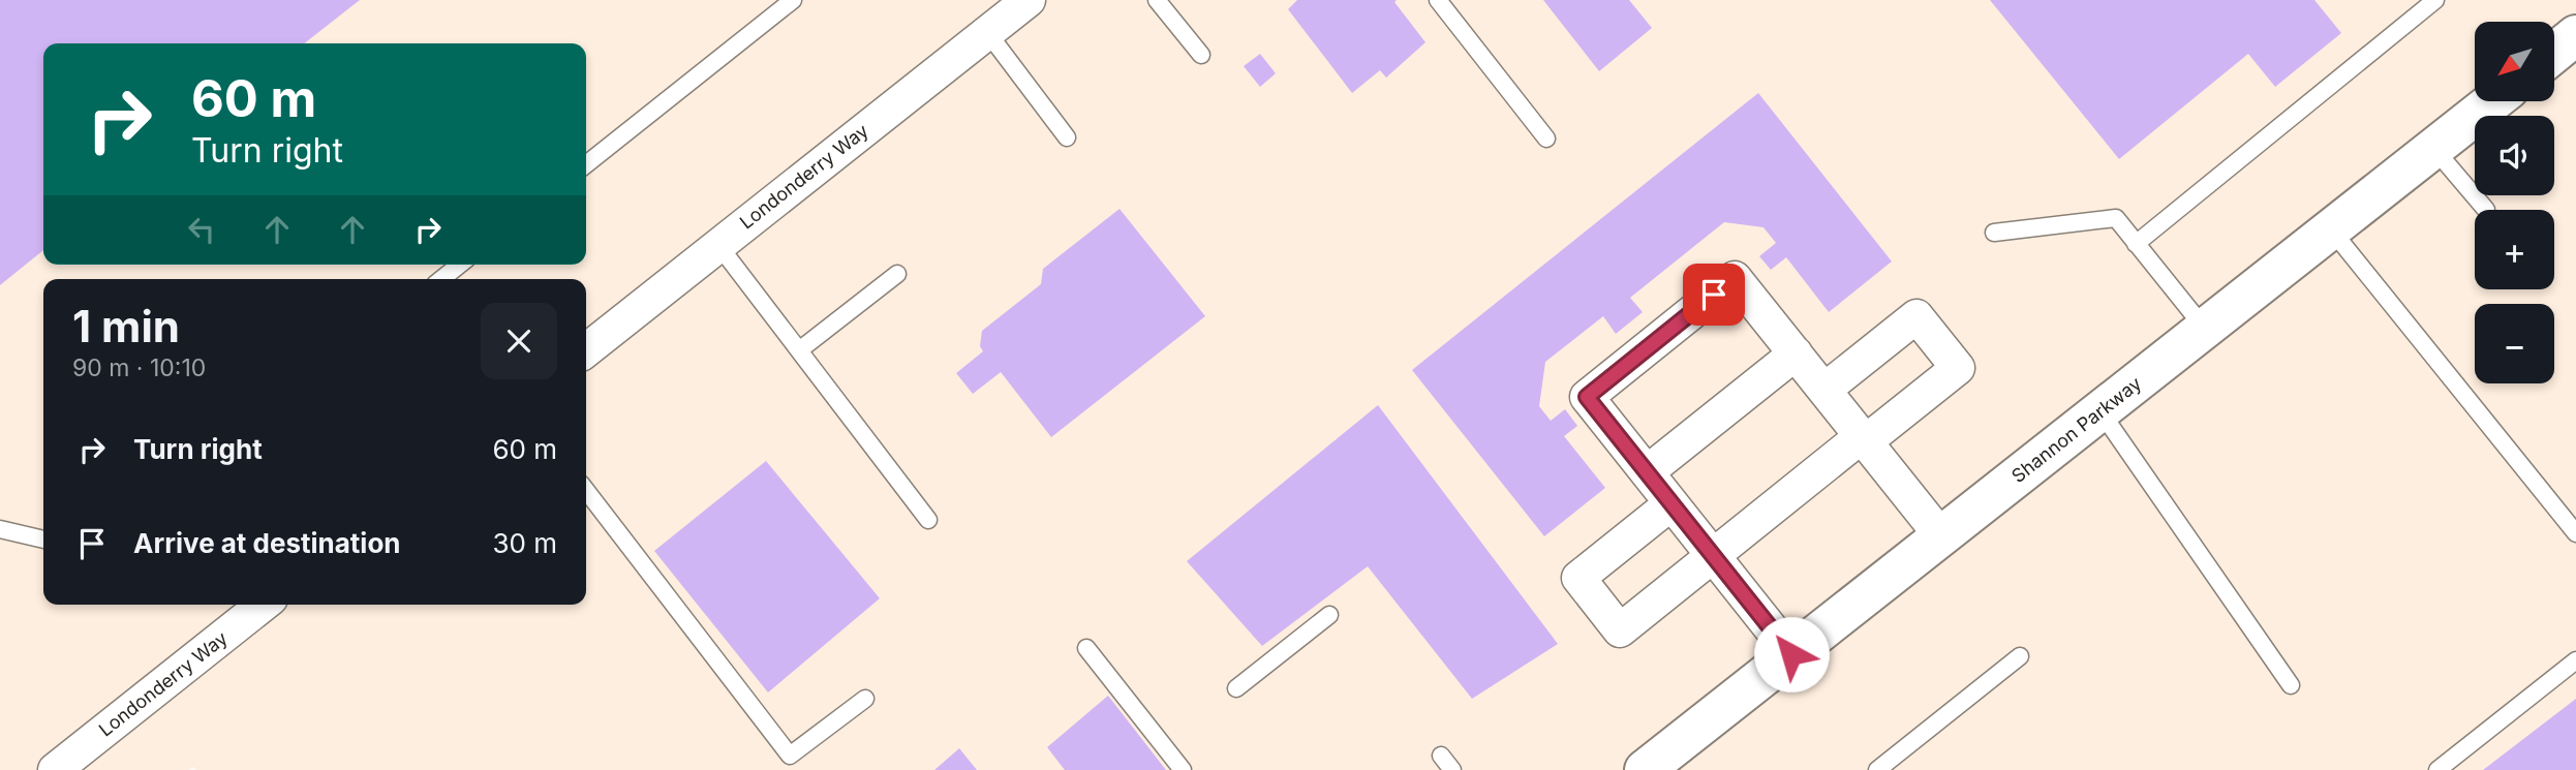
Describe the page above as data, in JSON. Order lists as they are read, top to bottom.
{
  "streets": {
    "street": ["Londonderry Way", "Shannon Parkway"]
  },
  "north": "bottom left",
  "page": {
    "map_buttons": ["+", "−"],
    "turn": ["60 m", "Turn right"],
    "heading": ["1 min", "90 m · 10:10"],
    "list": [
      {
        "name": "Turn right",
        "value": "60 m"
      },
      {
        "name": "Arrive at destination",
        "value": "30 m"
      }
    ]
  }
}
